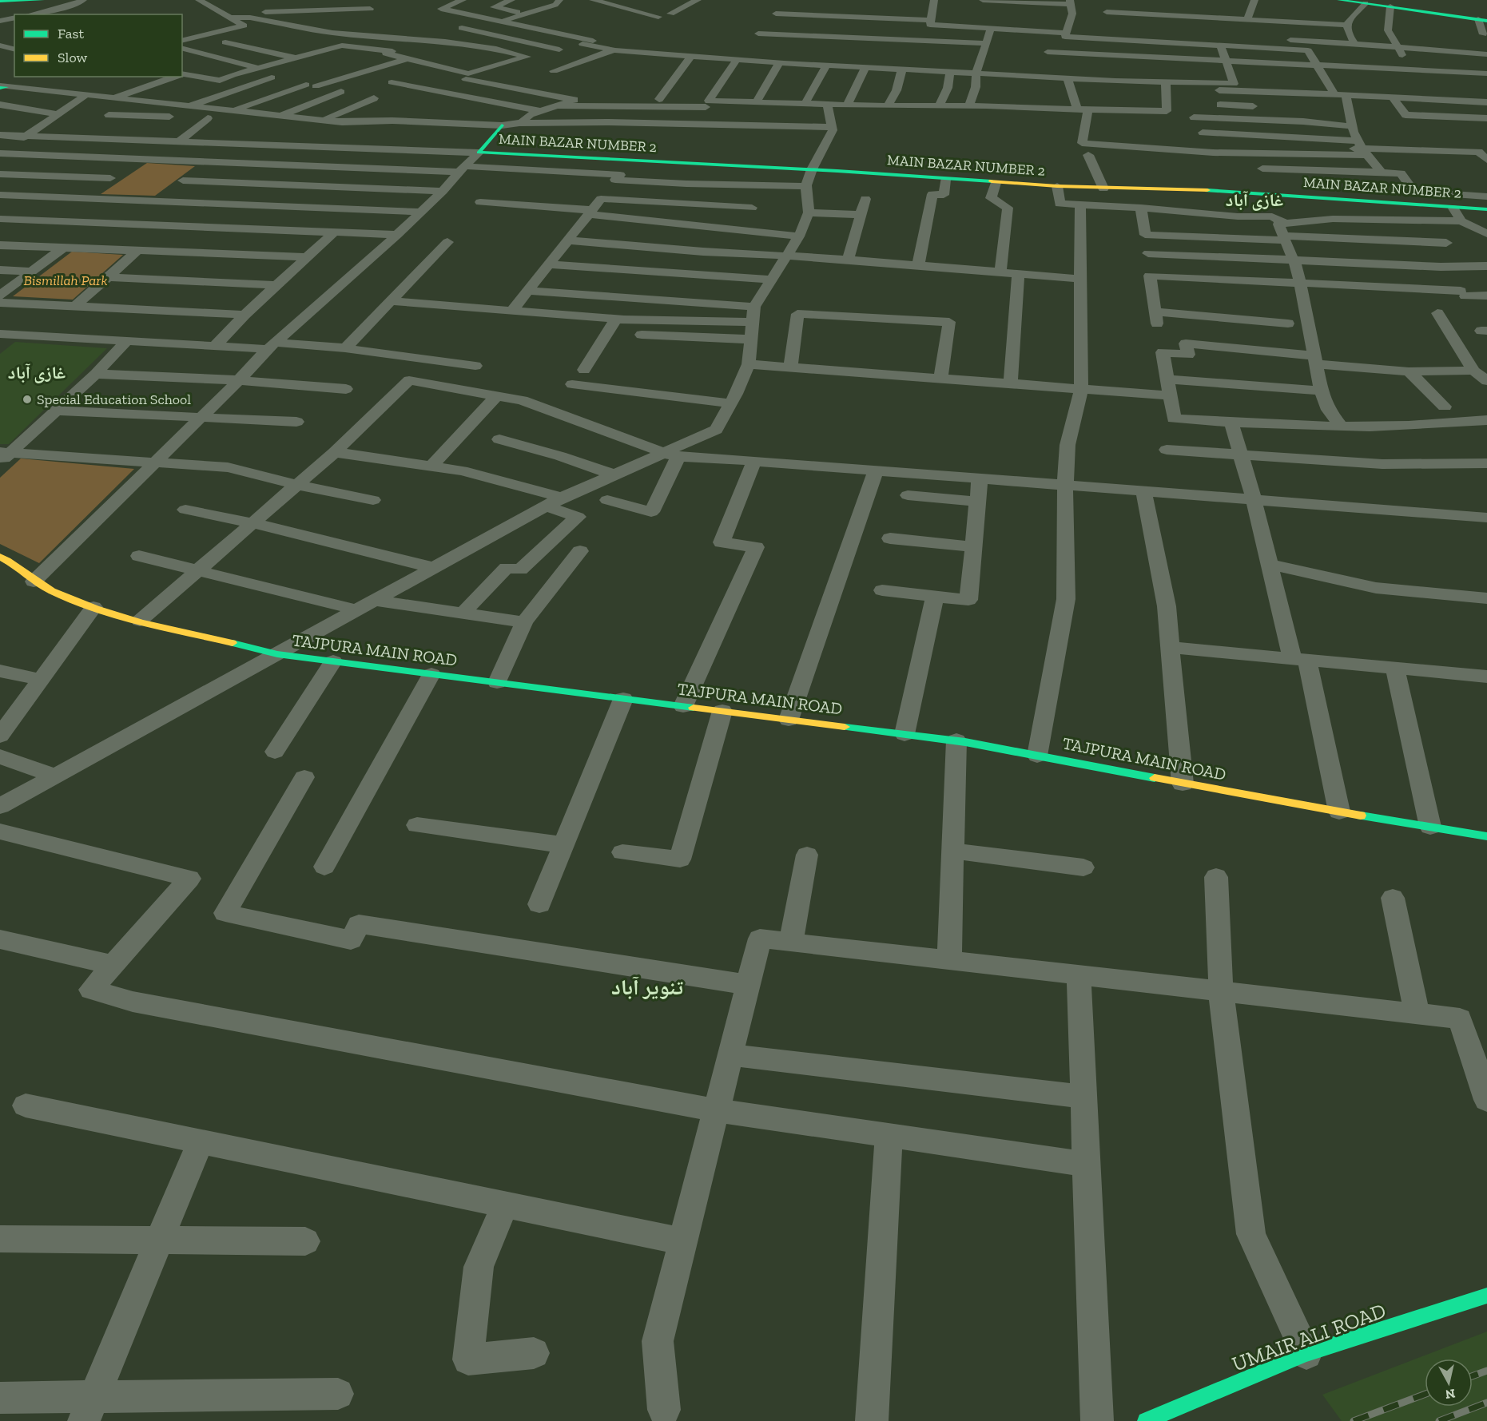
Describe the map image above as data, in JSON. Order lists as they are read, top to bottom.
{
  "streets": {
    "street": ["MAIN BAZAR NUMBER 2", "TAJPURA MAIN ROAD", "UMAIR ALI ROAD"]
  },
  "districts": ["غازى آباد", "غازى آباد", "تنویر آباد"],
  "parks": ["Bismillah Park"],
  "places": ["Special Education School"],
  "legend": ["Fast", "Slow"],
  "north": "bottom"
}
